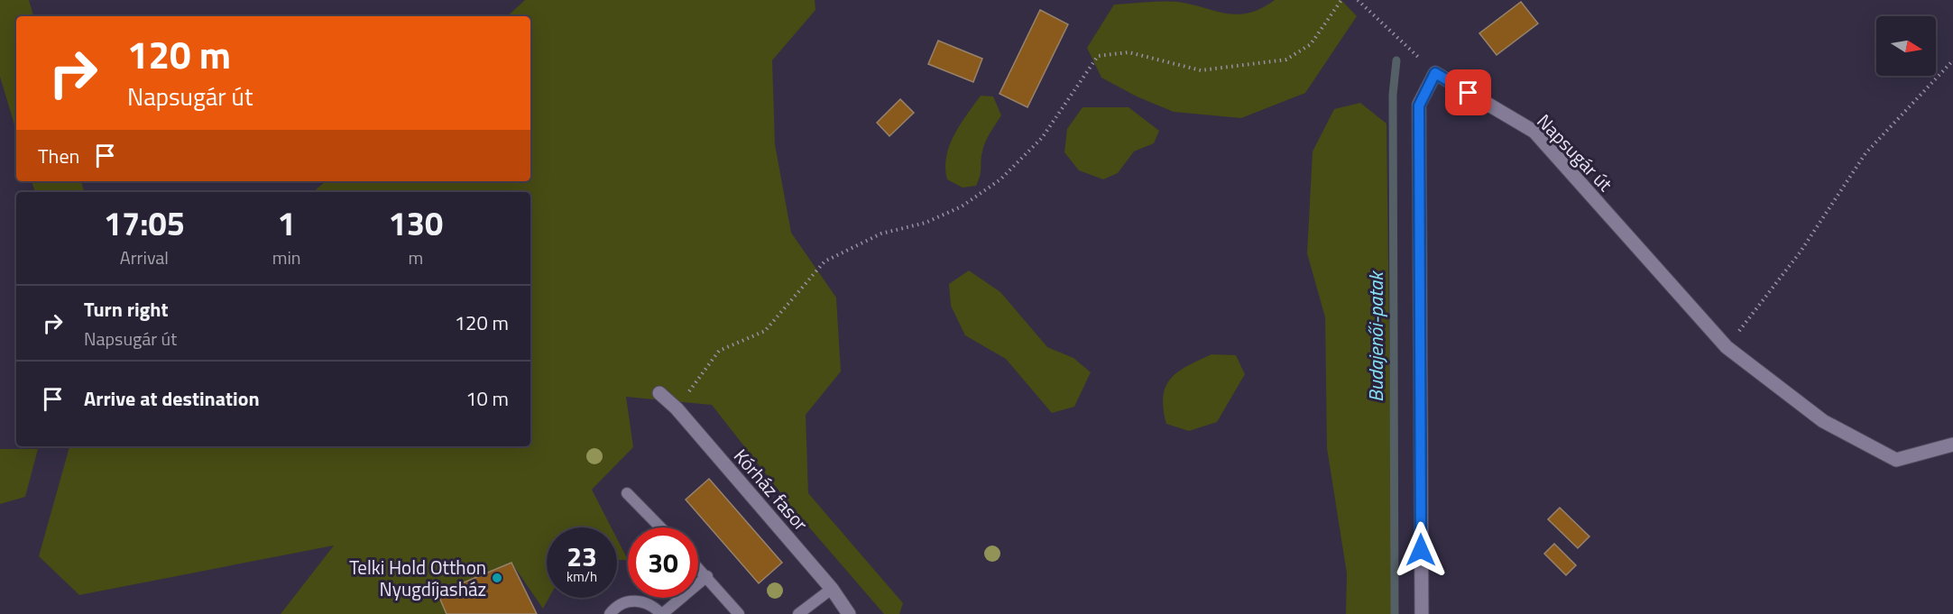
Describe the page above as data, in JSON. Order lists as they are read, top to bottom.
{
  "streets": {
    "street": ["Napsugár út", "Kórház fasor"]
  },
  "water": ["Budajenői-patak"],
  "places": ["Telki Hold Otthon Nyugdíjasház"],
  "north": "right",
  "page": {
    "turn": ["120 m", "Napsugár út"],
    "then": "Then",
    "eta": [
      "17:05",
      "Arrival",
      "1",
      "min",
      "130",
      "m"
    ],
    "list": [
      {
        "name": "Turn right",
        "note": "Napsugár út",
        "value": "120 m"
      },
      {
        "name": "Arrive at destination",
        "value": "10 m"
      }
    ],
    "speed": "23 km/h",
    "limit": "30"
  }
}
